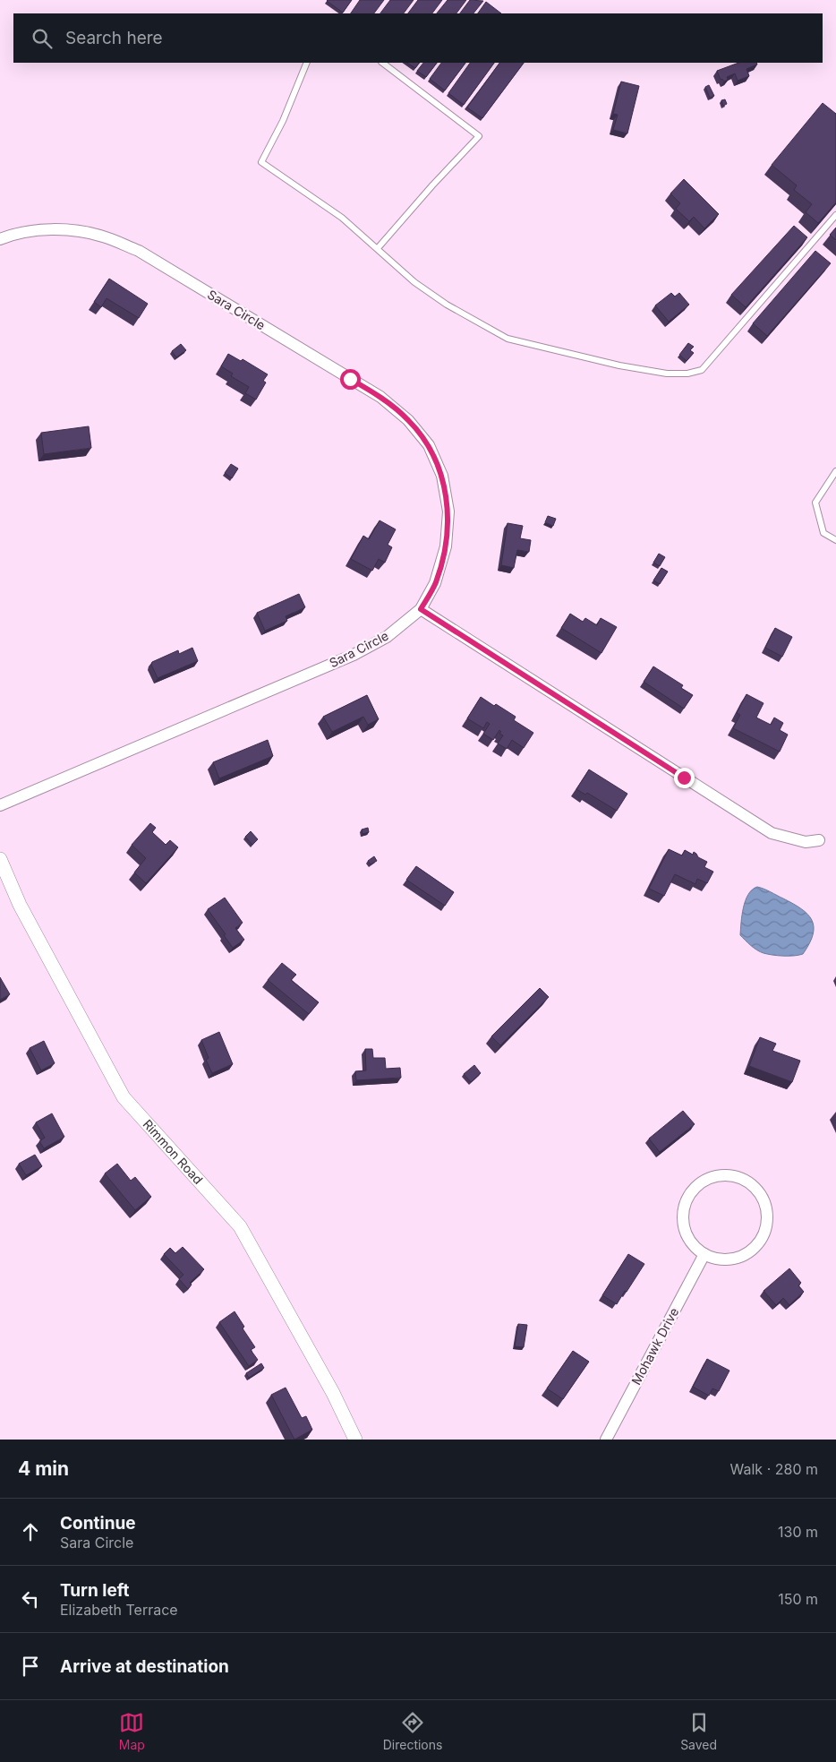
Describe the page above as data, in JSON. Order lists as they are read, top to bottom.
{
  "streets": {
    "street": ["Sara Circle", "Rimmon Road", "Mohawk Drive"]
  },
  "page": {
    "search": "Search here",
    "heading": ["4 min", "Walk · 280 m"],
    "list": [
      ["Continue", "Sara Circle", "130 m"],
      ["Turn left", "Elizabeth Terrace", "150 m"],
      "Arrive at destination"
    ],
    "nav": ["Map", "Directions", "Saved"]
  }
}
